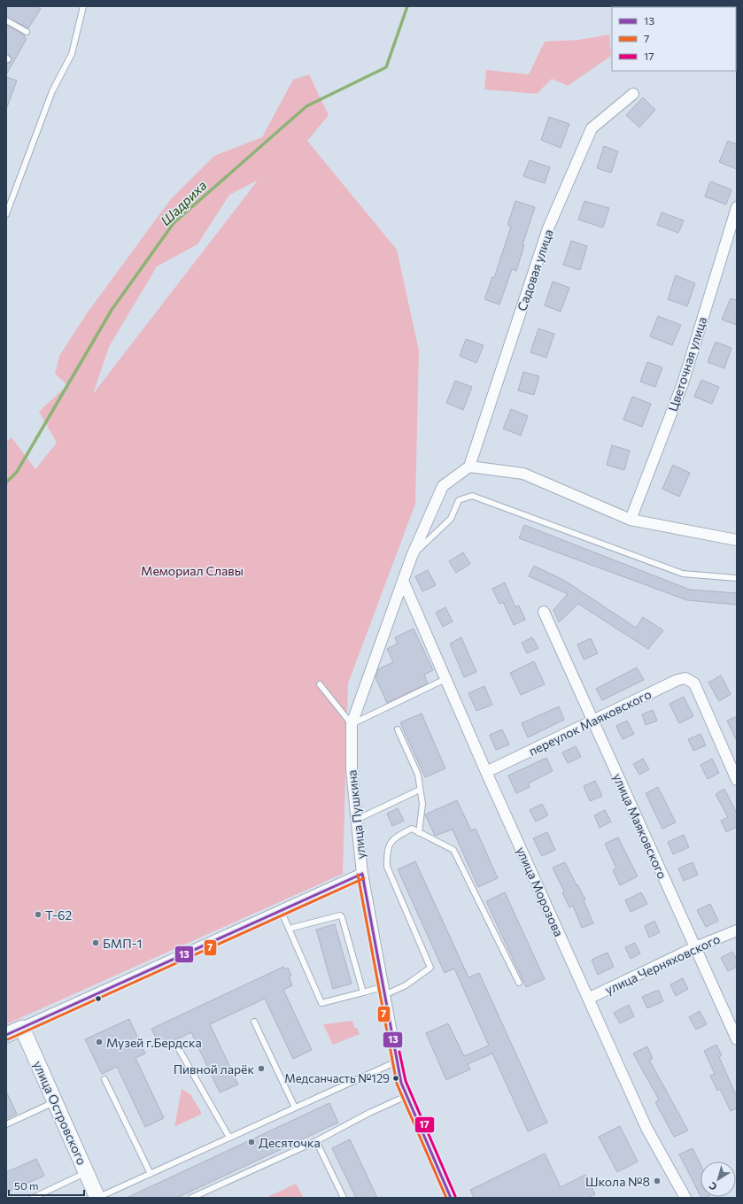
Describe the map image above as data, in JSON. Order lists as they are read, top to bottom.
{
  "streets": {
    "street": [
      "Садовая улица",
      "Цветочная улица",
      "переулок Маяковского",
      "улица Пушкина",
      "улица Маяковского",
      "улица Морозова",
      "улица Черняховского",
      "улица Островского"
    ]
  },
  "crossings": [
    ["Садовая улица", "улица Пушкина"],
    ["переулок Маяковского", "улица Маяковского"],
    ["переулок Маяковского", "улица Морозова"],
    ["улица Пушкина", "улица Морозова"],
    ["улица Маяковского", "улица Черняховского"],
    ["улица Морозова", "улица Черняховского"]
  ],
  "water": ["Шадриха"],
  "parks": ["Мемориал Славы"],
  "places": [
    "Т-62",
    "БМП-1",
    "Музей г.Бердска",
    "Пивной ларёк",
    "Медсанчасть №129",
    "Десяточка",
    "Школа №8"
  ],
  "lines": ["transit line 13", "transit line 7", "transit line 17"],
  "legend": ["13", "7", "17"],
  "scale_bar": "50 m",
  "north": "bottom left"
}
